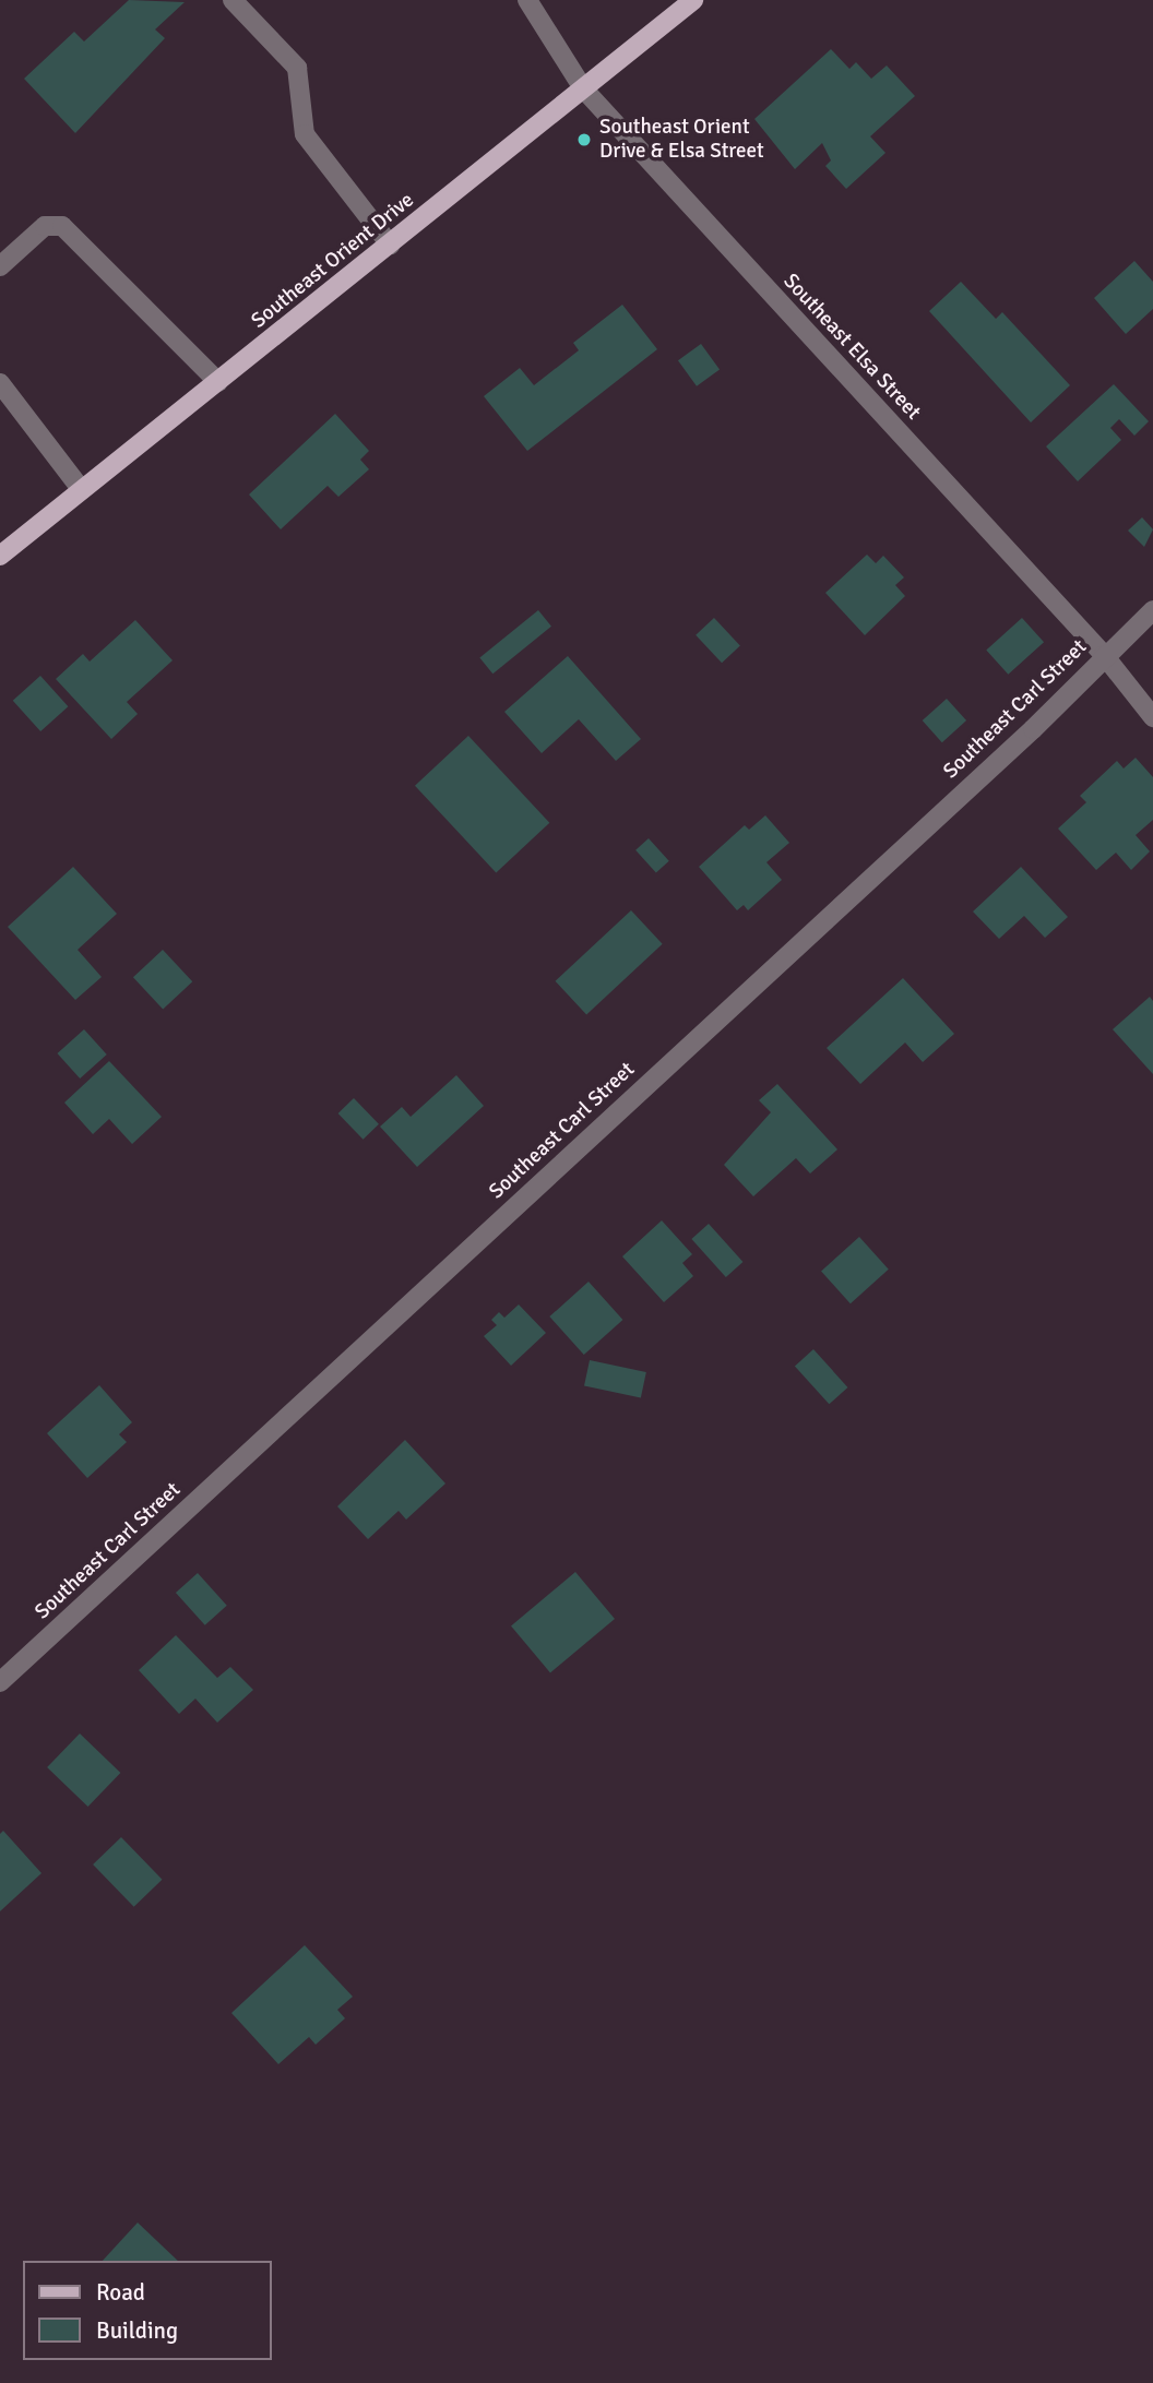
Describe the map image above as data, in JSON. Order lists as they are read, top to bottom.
{
  "streets": {
    "main road": ["Southeast Orient Drive"],
    "street": ["Southeast Elsa Street", "Southeast Carl Street"]
  },
  "crossings": [
    ["Southeast Orient Drive", "Southeast Elsa Street"],
    ["Southeast Elsa Street", "Southeast Carl Street"]
  ],
  "places": ["Southeast Orient Drive & Elsa Street"],
  "legend": ["Road", "Building"]
}
